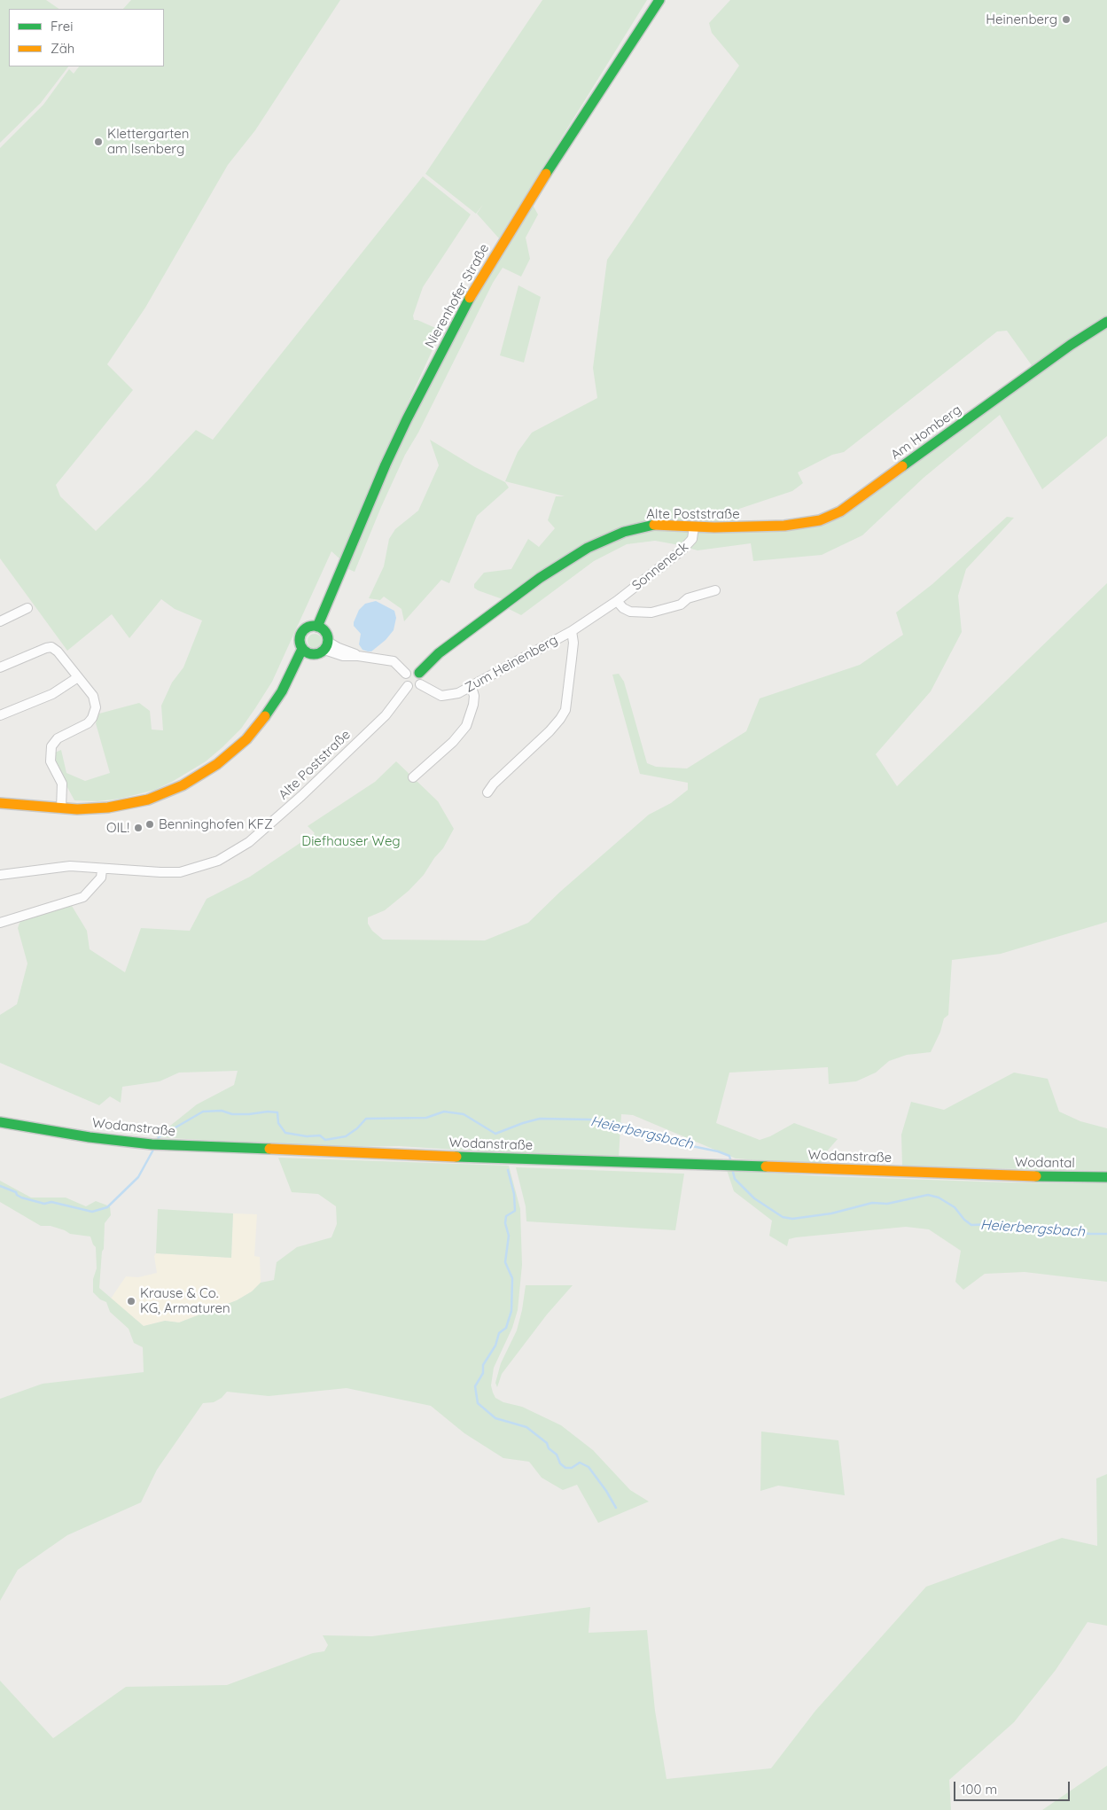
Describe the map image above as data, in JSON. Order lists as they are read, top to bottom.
{
  "streets": {
    "main road": [
      "Nierenhofer Straße",
      "Am Homberg",
      "Alte Poststraße",
      "Wodanstraße",
      "Wodantal"
    ],
    "street": ["Sonneneck", "Zum Heinenberg"]
  },
  "crossings": [
    ["Am Homberg", "Alte Poststraße"],
    ["Alte Poststraße", "Sonneneck"],
    ["Alte Poststraße", "Zum Heinenberg"],
    ["Sonneneck", "Zum Heinenberg"],
    ["Wodanstraße", "Wodantal"]
  ],
  "water": ["Heierbergsbach"],
  "parks": ["Diefhauser Weg"],
  "places": [
    "Heinenberg",
    "Klettergarten am Isenberg",
    "Benninghofen KFZ",
    "OIL!",
    "Krause & Co. KG, Armaturen"
  ],
  "legend": ["Frei", "Zäh"],
  "scale_bar": "100 m"
}
